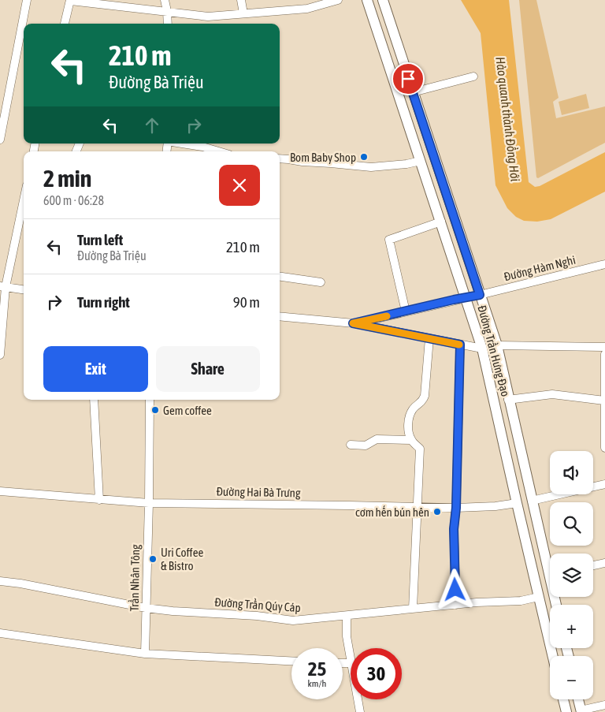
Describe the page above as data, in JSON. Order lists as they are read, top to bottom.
{
  "streets": {
    "main road": ["Đường Trần Hưng Đạo"],
    "street": [
      "Đường Hàm Nghi",
      "Đường Hai Bà Trưng",
      "Trần Nhân Tông",
      "Đường Trần Qúy Cáp"
    ]
  },
  "crossings": [
    ["Đường Hàm Nghi", "Đường Trần Hưng Đạo"],
    ["Đường Trần Hưng Đạo", "Đường Hai Bà Trưng"],
    ["Đường Trần Hưng Đạo", "Đường Trần Qúy Cáp"],
    ["Đường Hai Bà Trưng", "Trần Nhân Tông"],
    ["Trần Nhân Tông", "Đường Trần Qúy Cáp"]
  ],
  "water": ["Hào quanh thành Đồng Hới"],
  "places": [
    "Bom Baby Shop",
    "Gem coffee",
    "cơm hến bún hên",
    "Uri Coffee & Bistro"
  ],
  "page": {
    "turn": ["210 m", "Đường Bà Triệu"],
    "heading": ["2 min", "600 m · 06:28"],
    "list": [
      {
        "name": "Turn left",
        "note": "Đường Bà Triệu",
        "value": "210 m"
      },
      {
        "name": "Turn right",
        "value": "90 m"
      }
    ],
    "buttons": ["Exit", "Share"],
    "map_buttons": ["+", "−"],
    "speed": "25 km/h",
    "limit": "30"
  }
}
